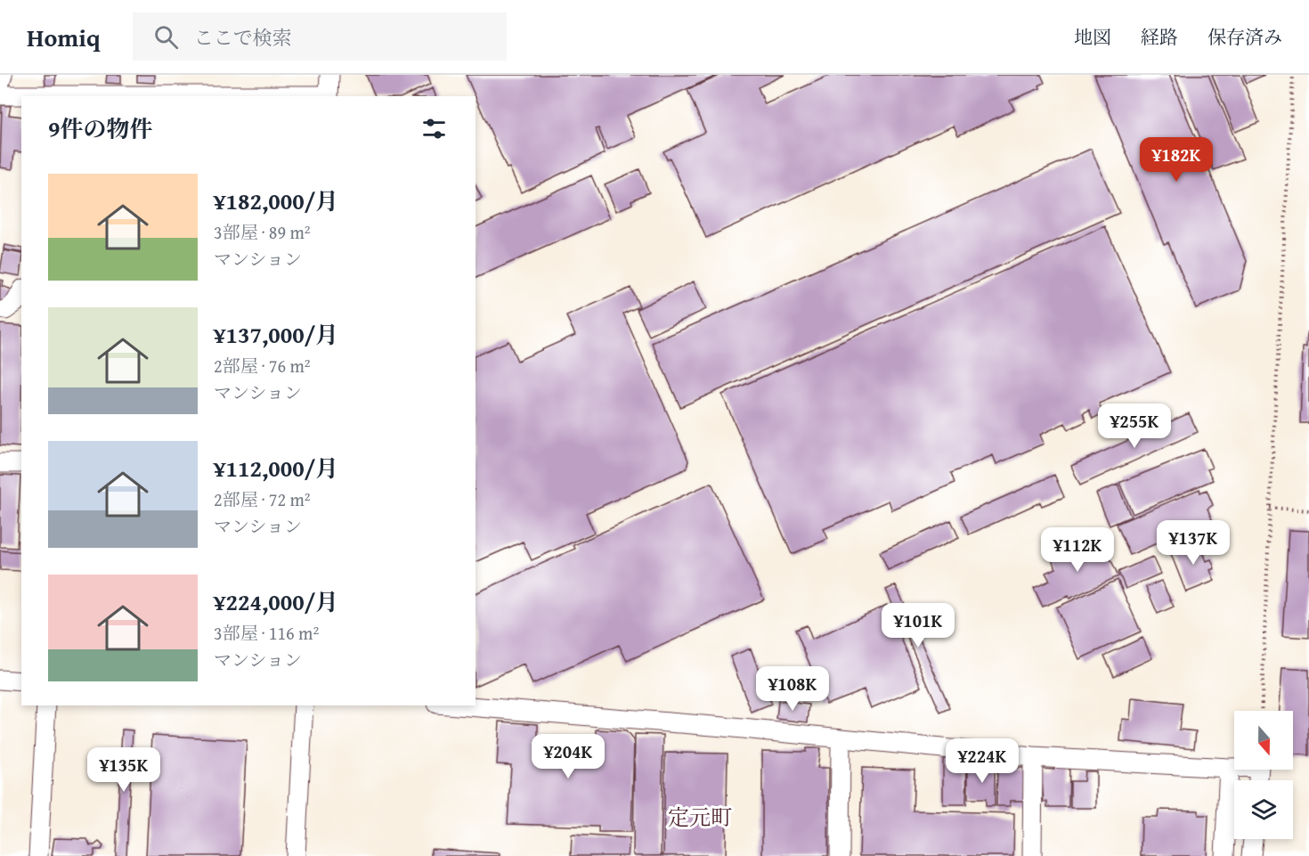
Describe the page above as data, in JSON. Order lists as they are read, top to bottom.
{
  "districts": ["定元町"],
  "north": "bottom",
  "page": {
    "header": "Homiq",
    "search": "ここで検索",
    "nav": ["地図", "経路", "保存済み"],
    "heading": "9件の物件",
    "price": [
      "¥182K",
      "¥255K",
      "¥137K",
      "¥112K",
      "¥101K",
      "¥108K",
      "¥204K",
      "¥224K",
      "¥135K"
    ],
    "list": [
      {
        "name": "¥182,000/月",
        "note": "3部屋 · 89 m² · マンション"
      },
      {
        "name": "¥137,000/月",
        "note": "2部屋 · 76 m² · マンション"
      },
      {
        "name": "¥112,000/月",
        "note": "2部屋 · 72 m² · マンション"
      },
      {
        "name": "¥224,000/月",
        "note": "3部屋 · 116 m² · マンション"
      }
    ]
  }
}
